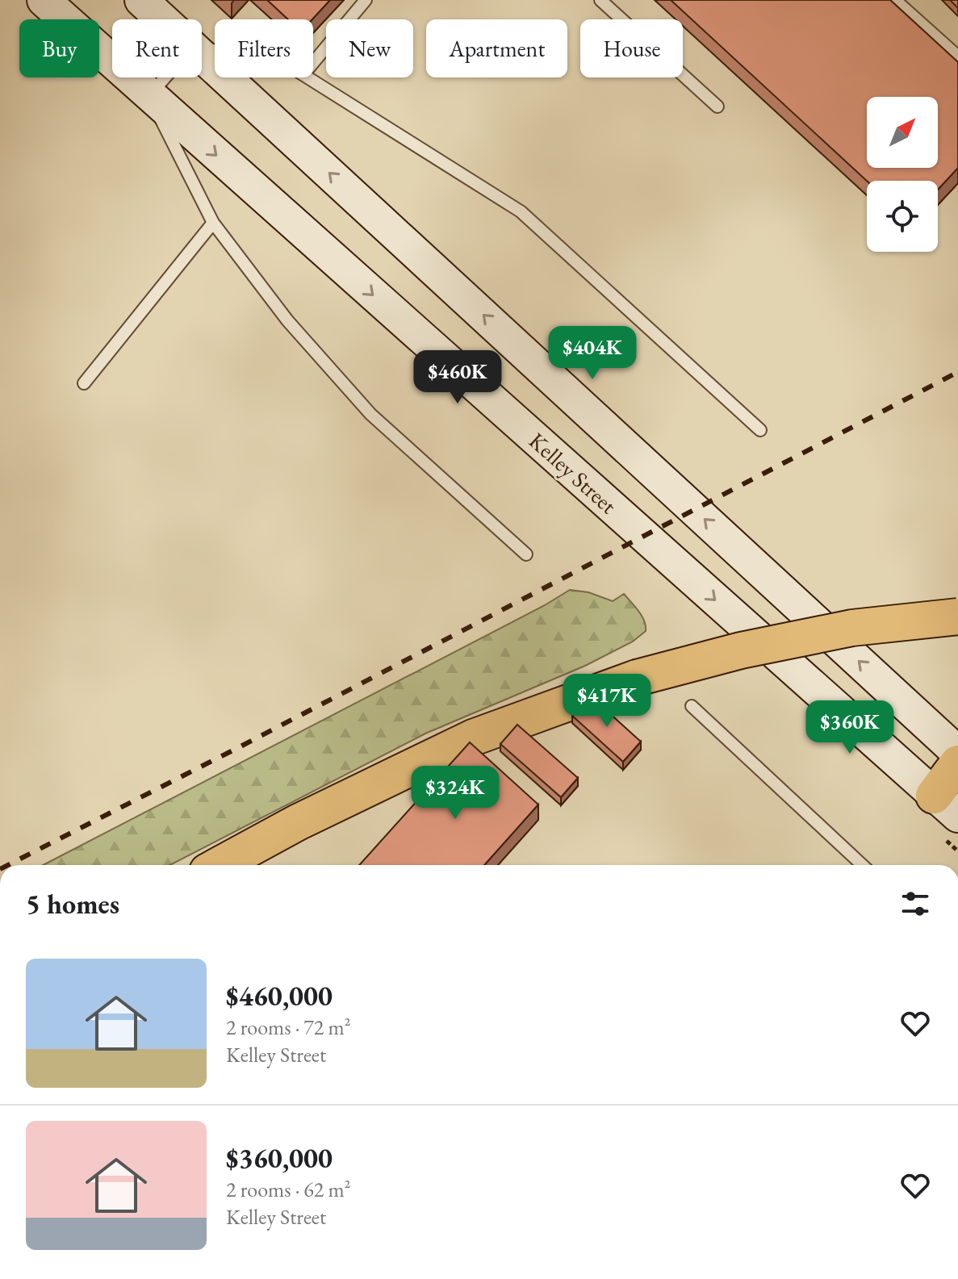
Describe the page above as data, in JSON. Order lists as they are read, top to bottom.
{
  "streets": {
    "main road": ["Kelley Street"]
  },
  "north": "top right",
  "page": {
    "chip": [
      "Buy",
      "Rent",
      "Filters",
      "New",
      "Apartment",
      "House"
    ],
    "price": [
      "$404K",
      "$460K",
      "$417K",
      "$360K",
      "$324K"
    ],
    "heading": "5 homes",
    "list": [
      {
        "name": "$460,000",
        "note": "2 rooms · 72 m² · Kelley Street"
      },
      {
        "name": "$360,000",
        "note": "2 rooms · 62 m² · Kelley Street"
      }
    ]
  }
}
